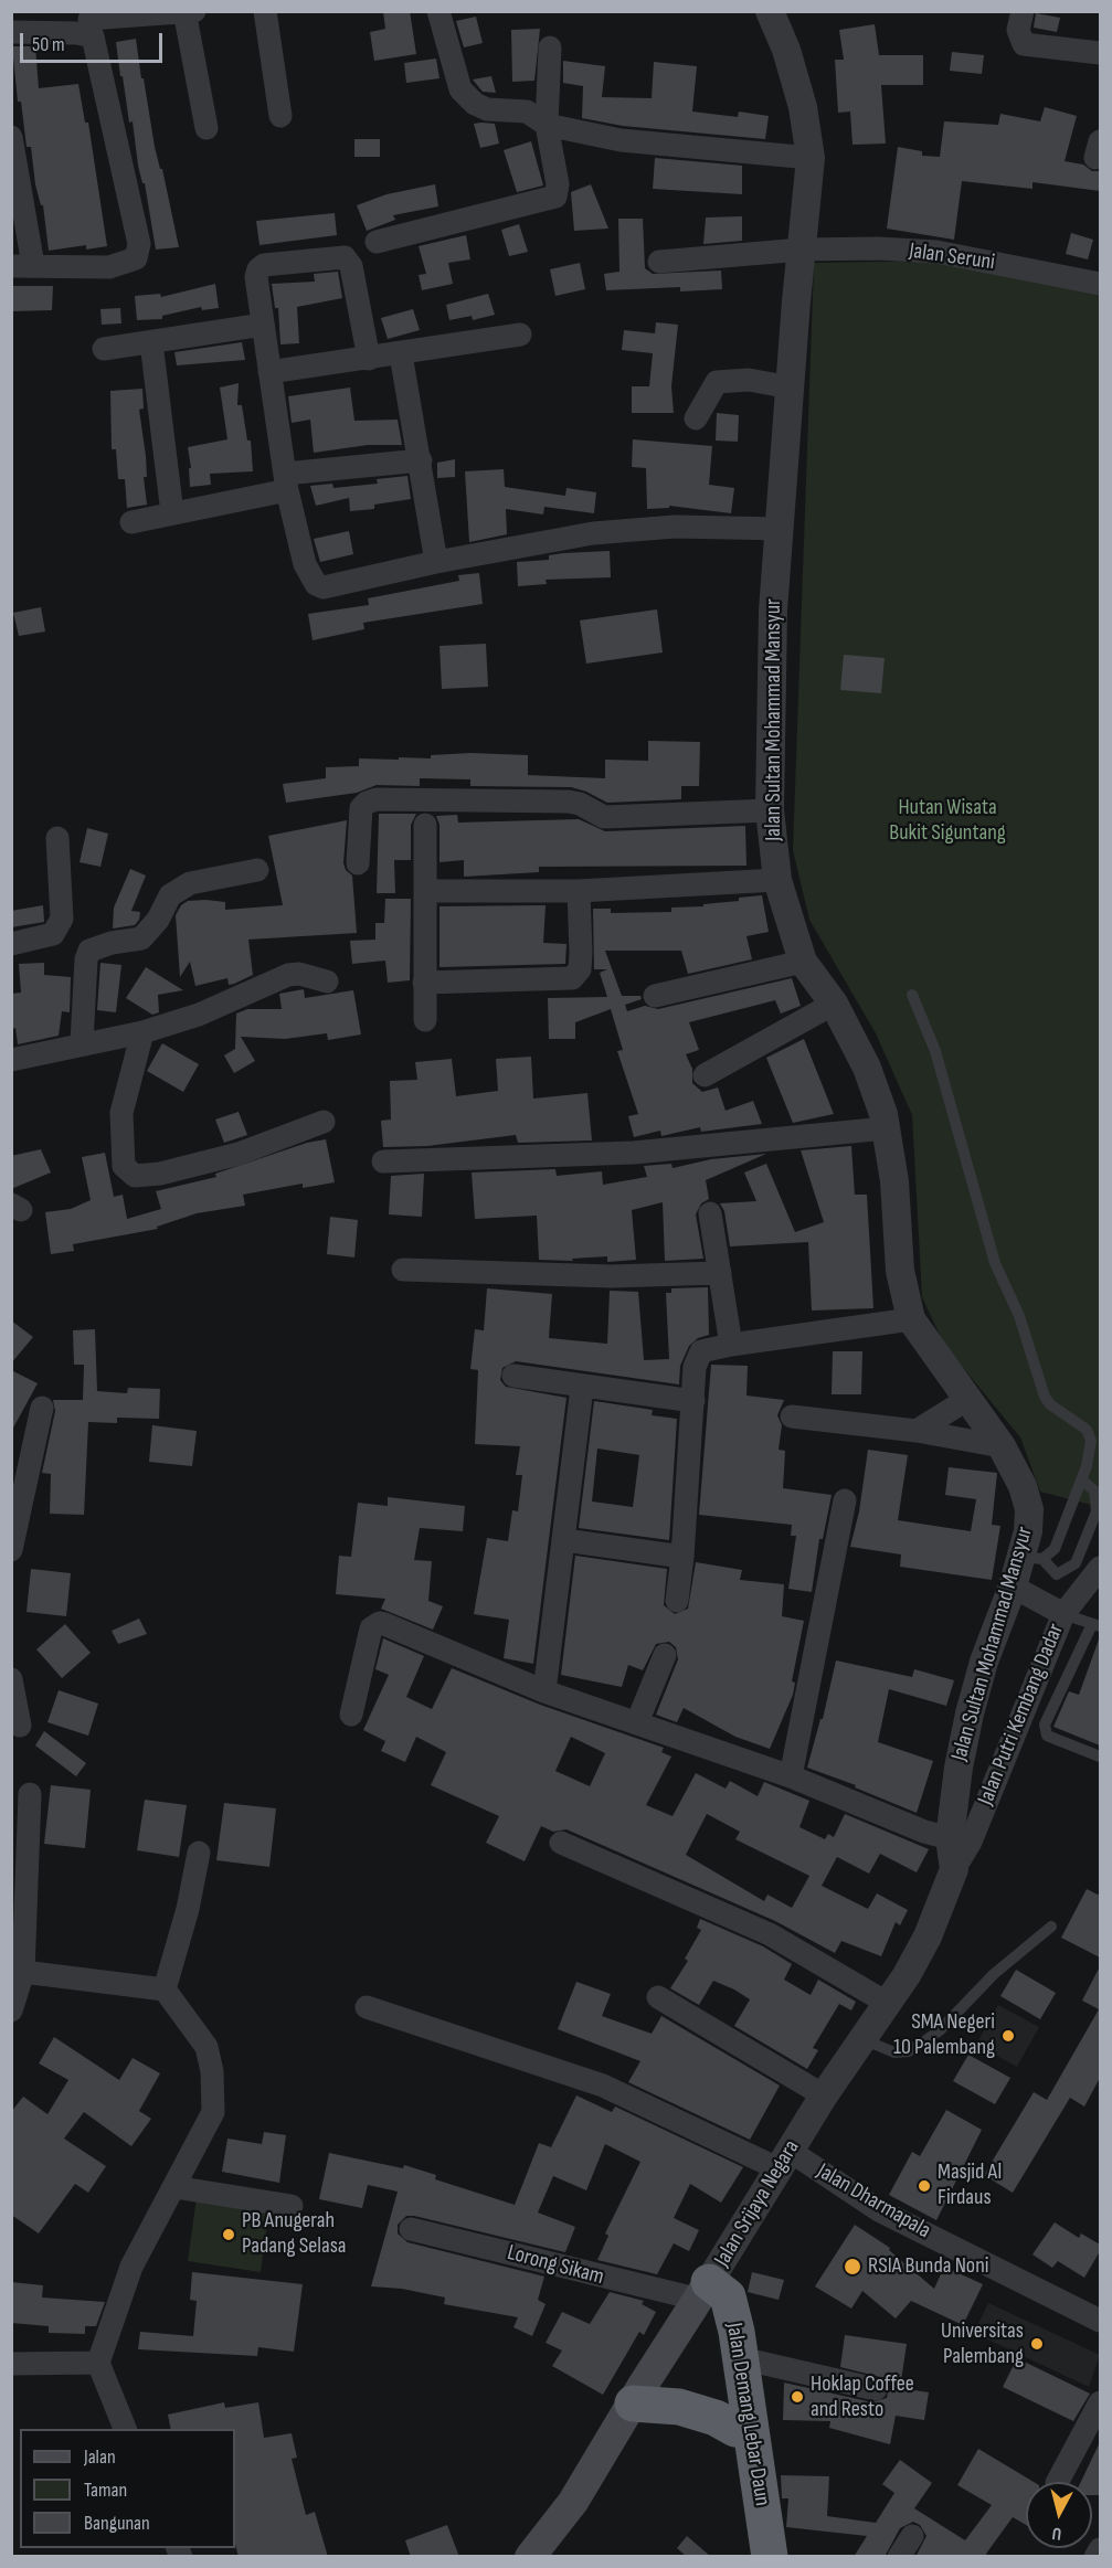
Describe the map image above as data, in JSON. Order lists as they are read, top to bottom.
{
  "streets": {
    "highway": ["Jalan Demang Lebar Daun"],
    "main road": ["Jalan Srijaya Negara"],
    "street": [
      "Jalan Seruni",
      "Jalan Sultan Mohammad Mansyur",
      "Jalan Putri Kembang Dadar",
      "Jalan Dharmapala",
      "Lorong Sikam"
    ]
  },
  "crossings": [
    ["Jalan Seruni", "Jalan Sultan Mohammad Mansyur"],
    ["Jalan Sultan Mohammad Mansyur", "Jalan Srijaya Negara"],
    ["Jalan Putri Kembang Dadar", "Jalan Srijaya Negara"],
    ["Jalan Dharmapala", "Jalan Srijaya Negara"],
    ["Jalan Srijaya Negara", "Lorong Sikam"],
    ["Jalan Srijaya Negara", "Jalan Demang Lebar Daun"],
    ["Lorong Sikam", "Jalan Demang Lebar Daun"]
  ],
  "parks": ["Hutan Wisata Bukit Siguntang"],
  "places": [
    "SMA Negeri 10 Palembang",
    "Masjid Al Firdaus",
    "PB Anugerah Padang Selasa",
    "RSIA Bunda Noni",
    "Universitas Palembang",
    "Hoklap Coffee and Resto"
  ],
  "legend": ["Jalan", "Taman", "Bangunan"],
  "scale_bar": "50 m",
  "north": "bottom"
}
